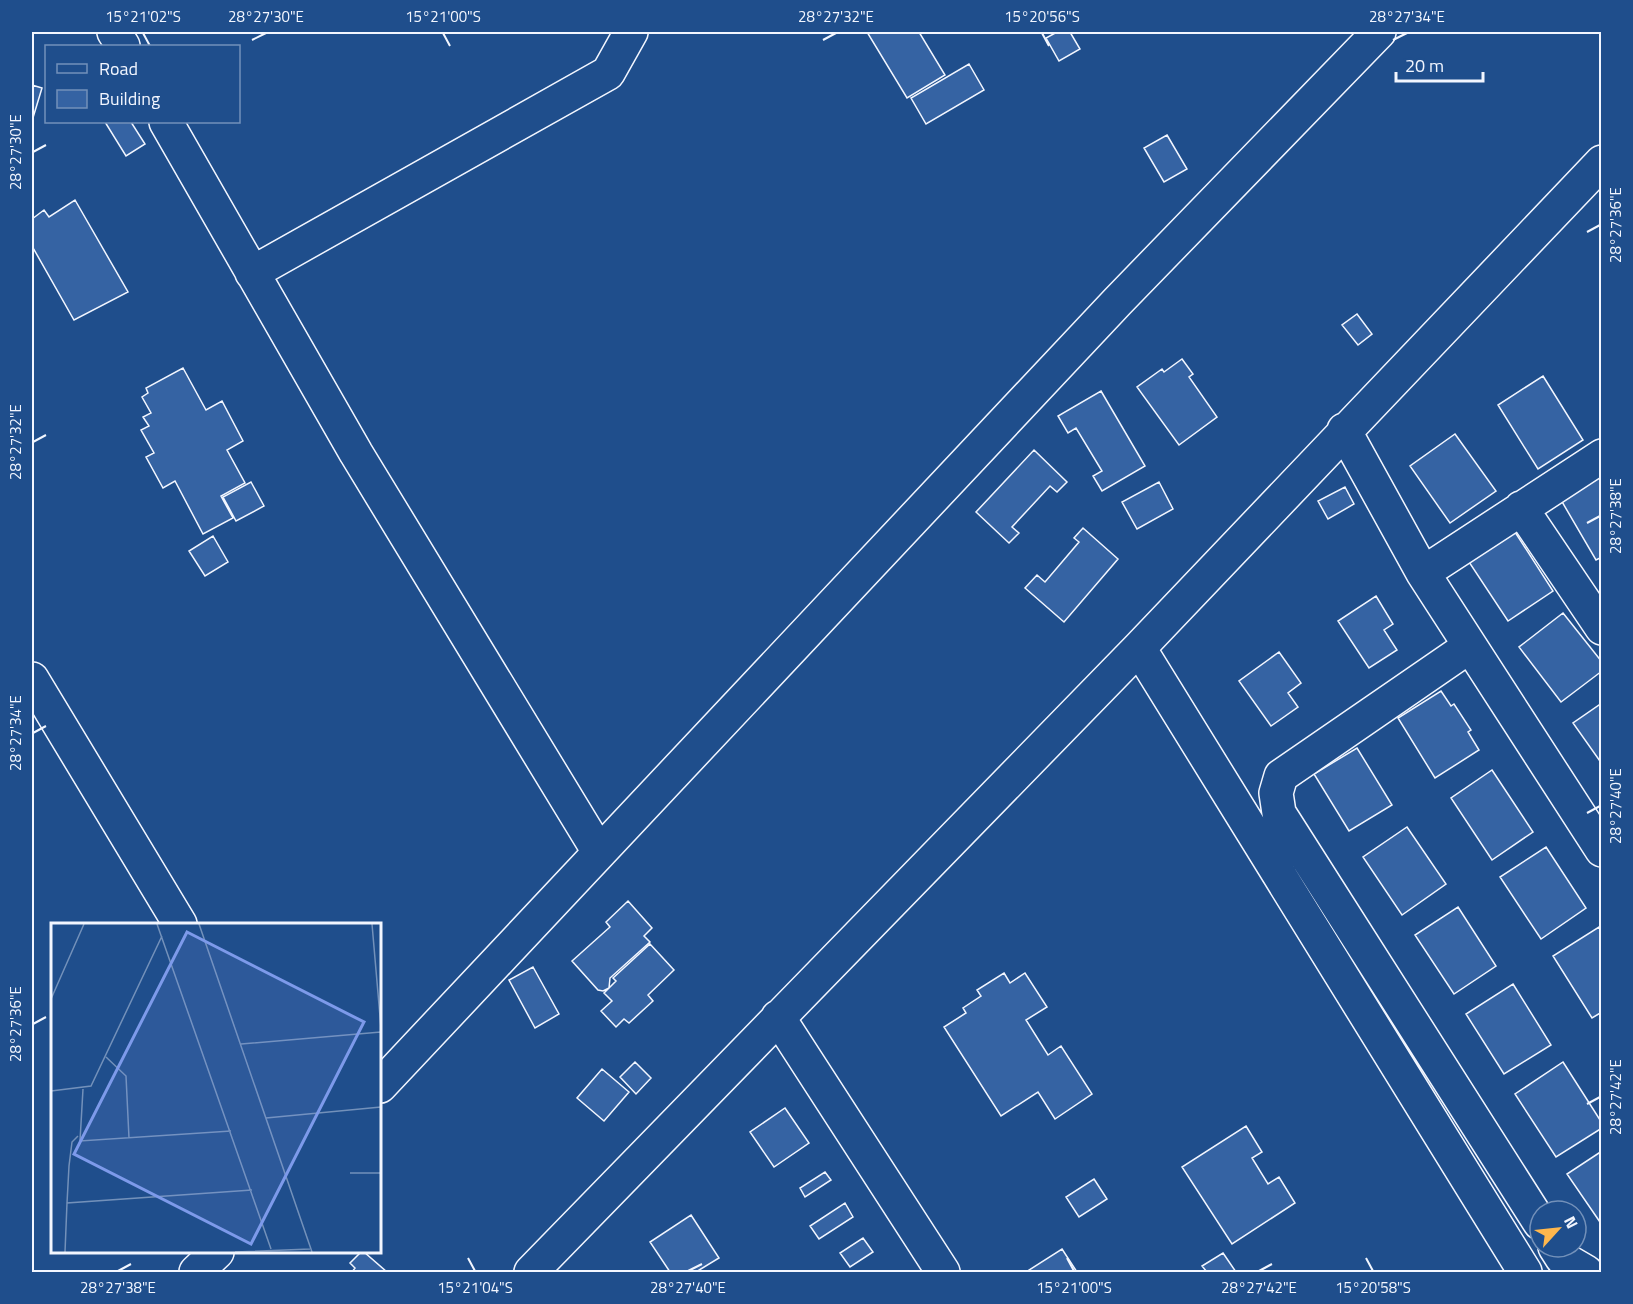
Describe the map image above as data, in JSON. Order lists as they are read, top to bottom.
{
  "legend": ["Road", "Building"],
  "scale_bar": "20 m",
  "north": "top right",
  "coordinates": [
    "15°21'02\"S",
    "28°27'30\"E",
    "15°21'00\"S",
    "28°27'32\"E",
    "15°20'56\"S",
    "28°27'34\"E",
    "28°27'36\"E",
    "28°27'38\"E",
    "28°27'40\"E",
    "28°27'42\"E",
    "15°21'04\"S",
    "15°20'58\"S"
  ]
}
